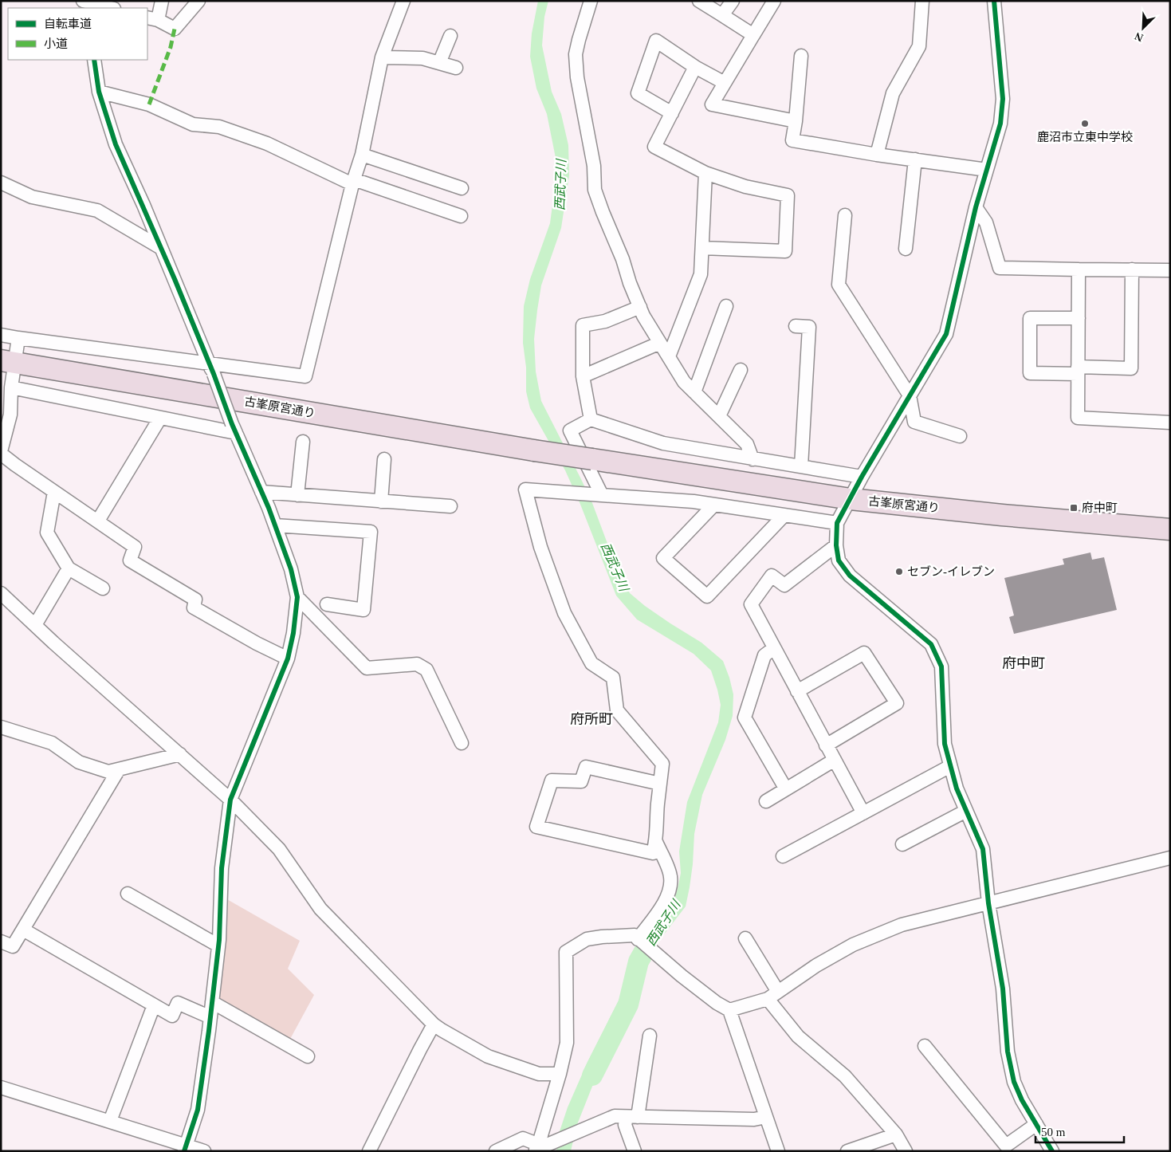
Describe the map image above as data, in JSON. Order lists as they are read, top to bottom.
{
  "streets": {
    "main road": ["古峯原宮通り"]
  },
  "districts": ["府中町", "府所町"],
  "water": ["西武子川"],
  "places": {
    "other": ["鹿沼市立東中学校", "セブン-イレブン"],
    "transit": ["府中町"]
  },
  "legend": ["自転車道", "小道"],
  "scale_bar": "50 m",
  "north": "bottom left"
}
